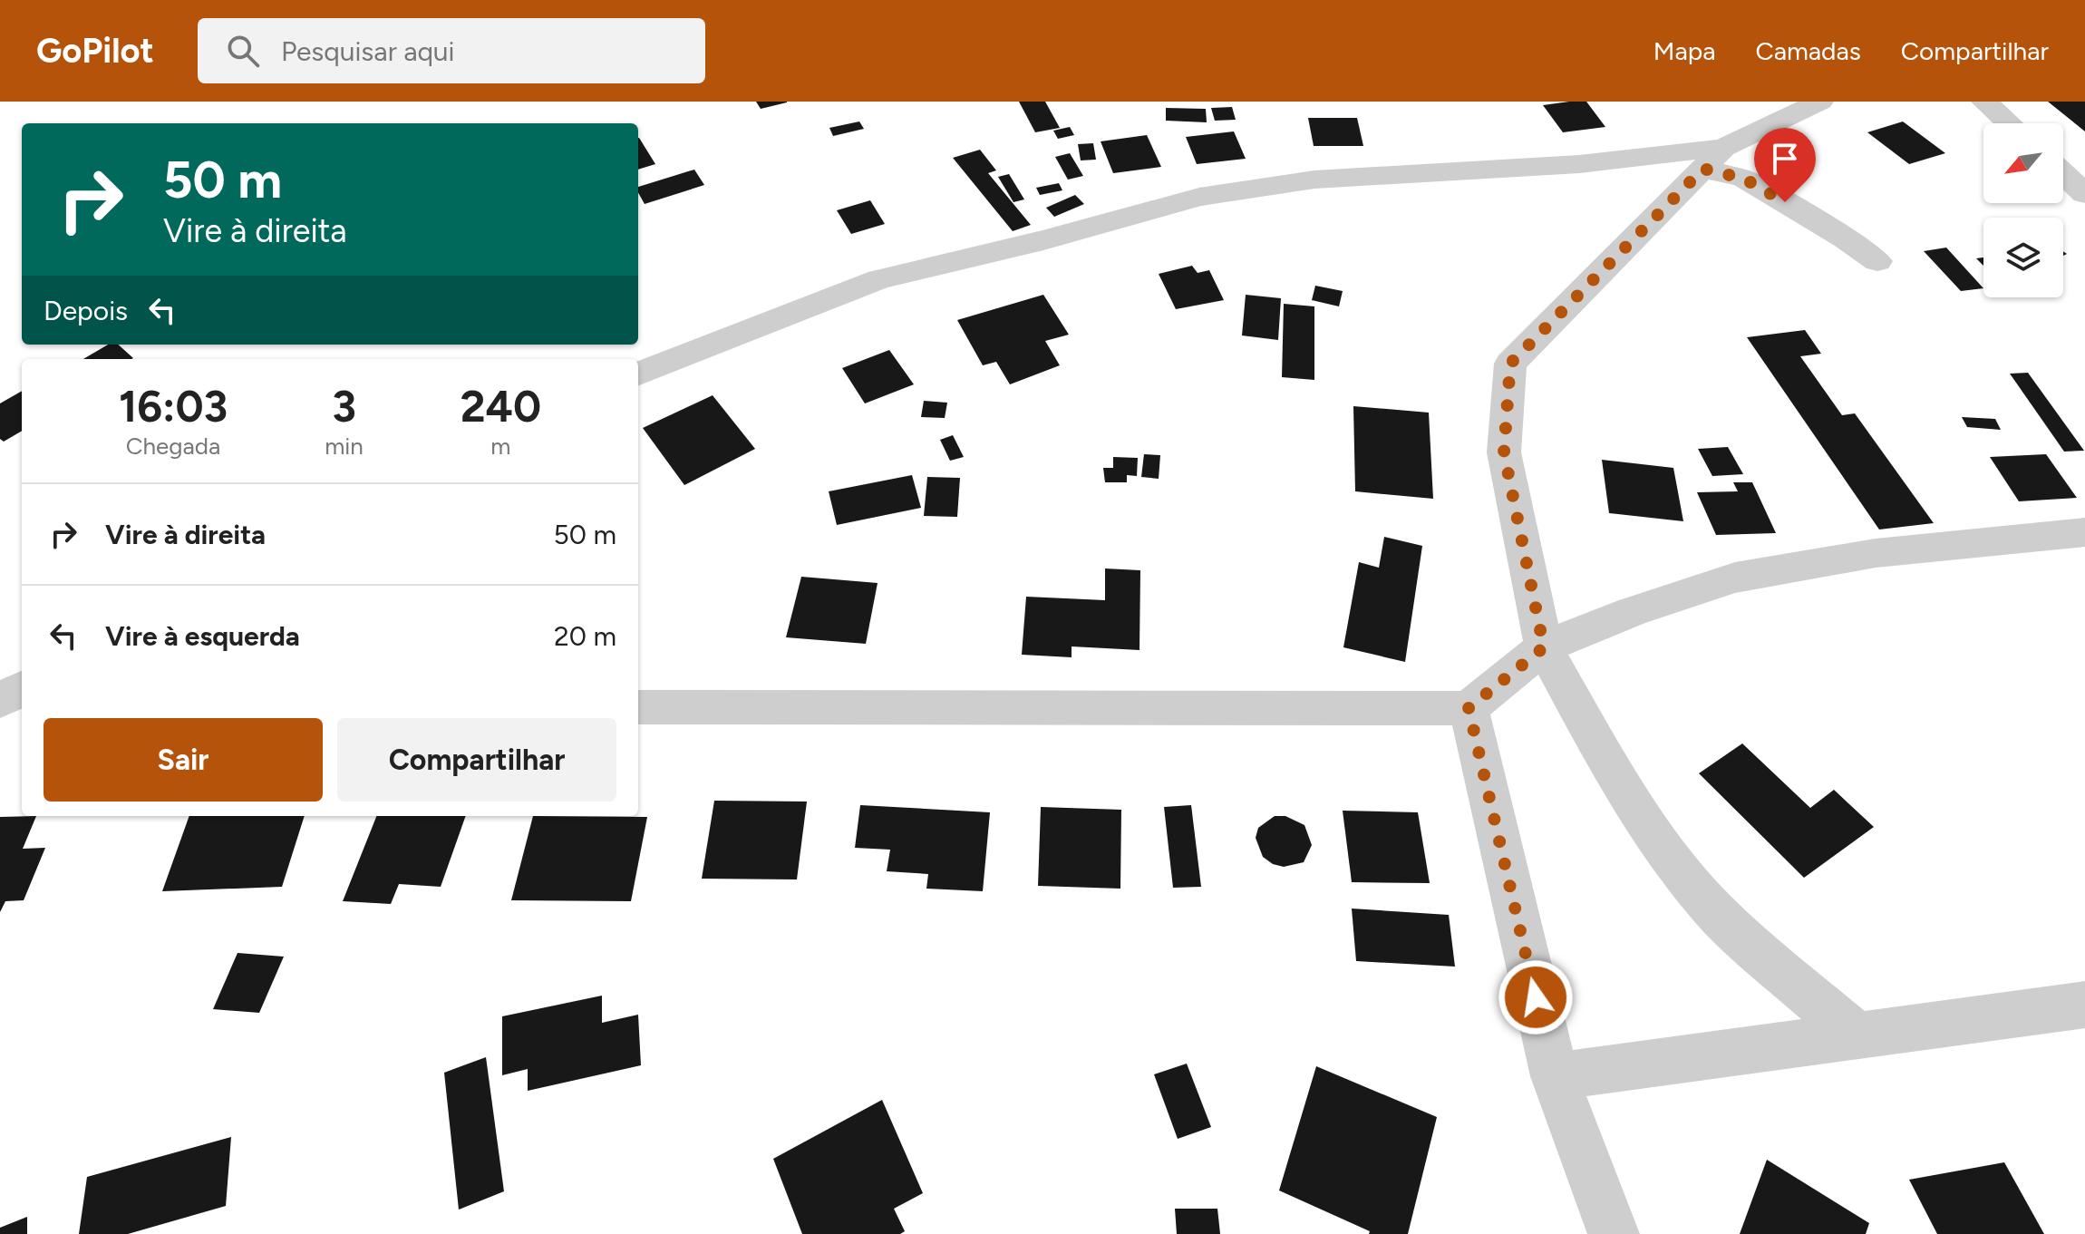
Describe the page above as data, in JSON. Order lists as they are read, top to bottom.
{
  "north": "bottom left",
  "page": {
    "header": "GoPilot",
    "search": "Pesquisar aqui",
    "nav": ["Mapa", "Camadas", "Compartilhar"],
    "turn": ["50 m", "Vire à direita"],
    "then": "Depois",
    "eta": [
      "16:03",
      "Chegada",
      "3",
      "min",
      "240",
      "m"
    ],
    "list": [
      {
        "name": "Vire à direita",
        "value": "50 m"
      },
      {
        "name": "Vire à esquerda",
        "value": "20 m"
      }
    ],
    "buttons": ["Sair", "Compartilhar"]
  }
}
